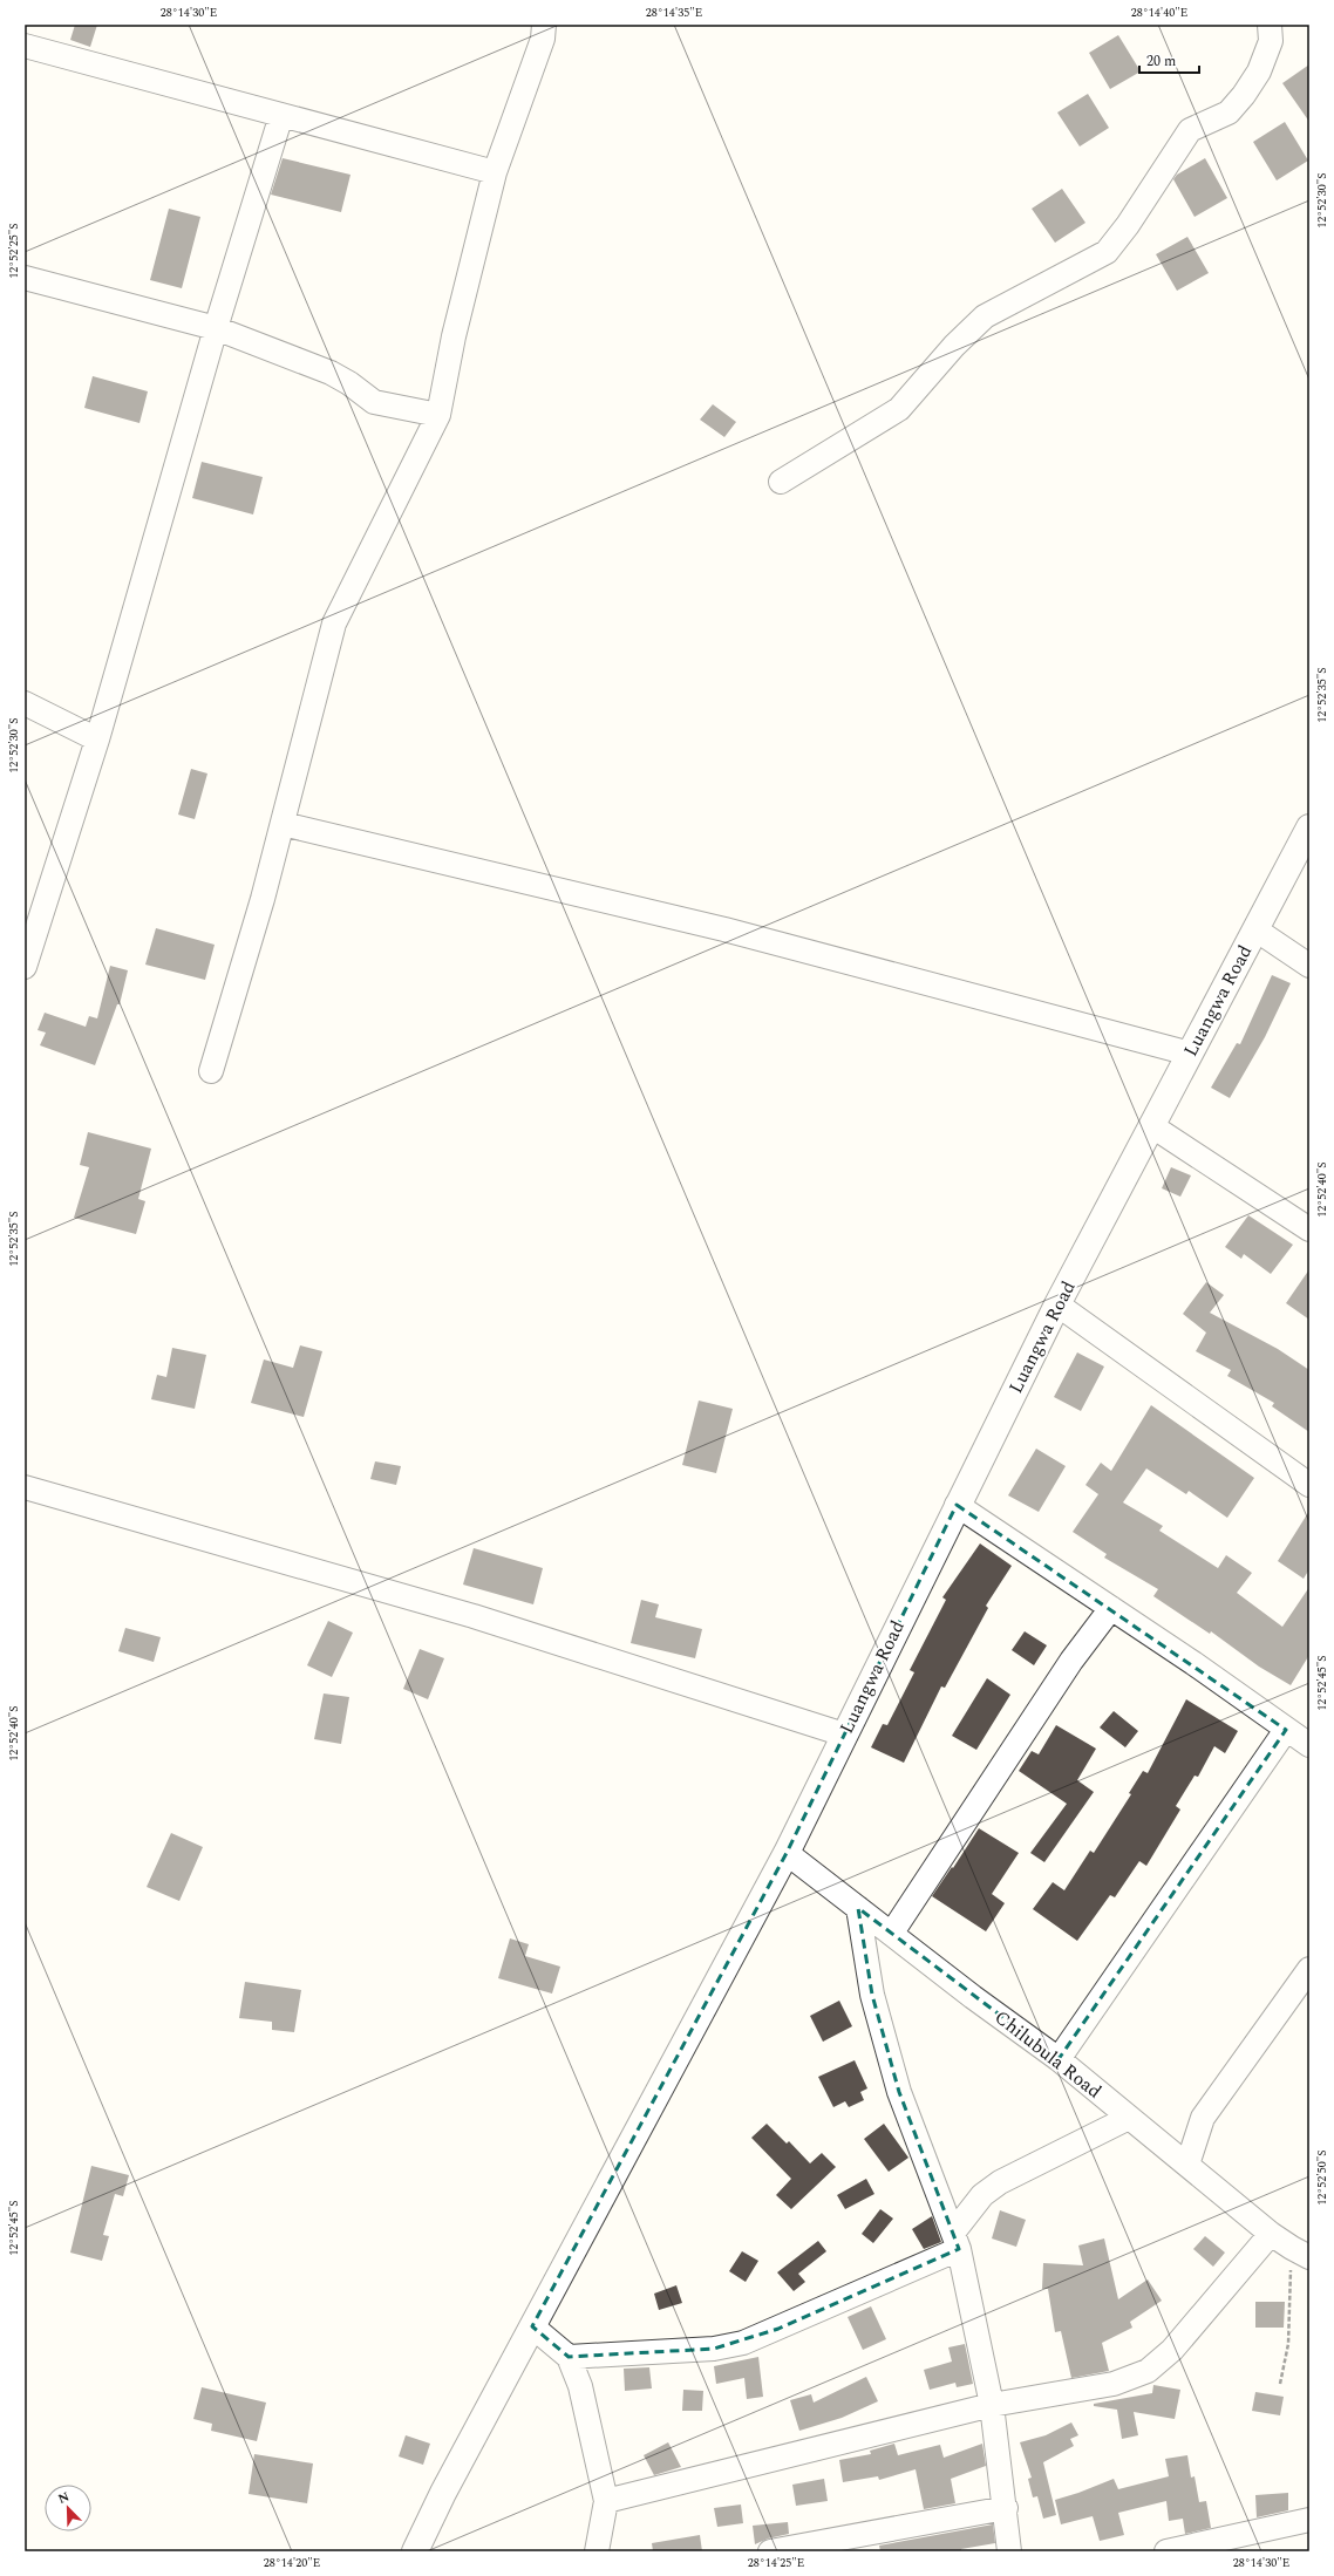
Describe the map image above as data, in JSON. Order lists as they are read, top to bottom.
{
  "streets": {
    "street": ["Luangwa Road", "Chilubula Road"]
  },
  "crossings": [
    ["Luangwa Road", "Chilubula Road"]
  ],
  "scale_bar": "20 m",
  "north": "top left",
  "coordinates": [
    "28°14'30\"E",
    "28°14'35\"E",
    "28°14'40\"E",
    "12°52'30\"S",
    "12°52'25\"S",
    "12°52'35\"S",
    "12°52'40\"S",
    "12°52'45\"S",
    "12°52'50\"S",
    "28°14'20\"E",
    "28°14'25\"E"
  ]
}
